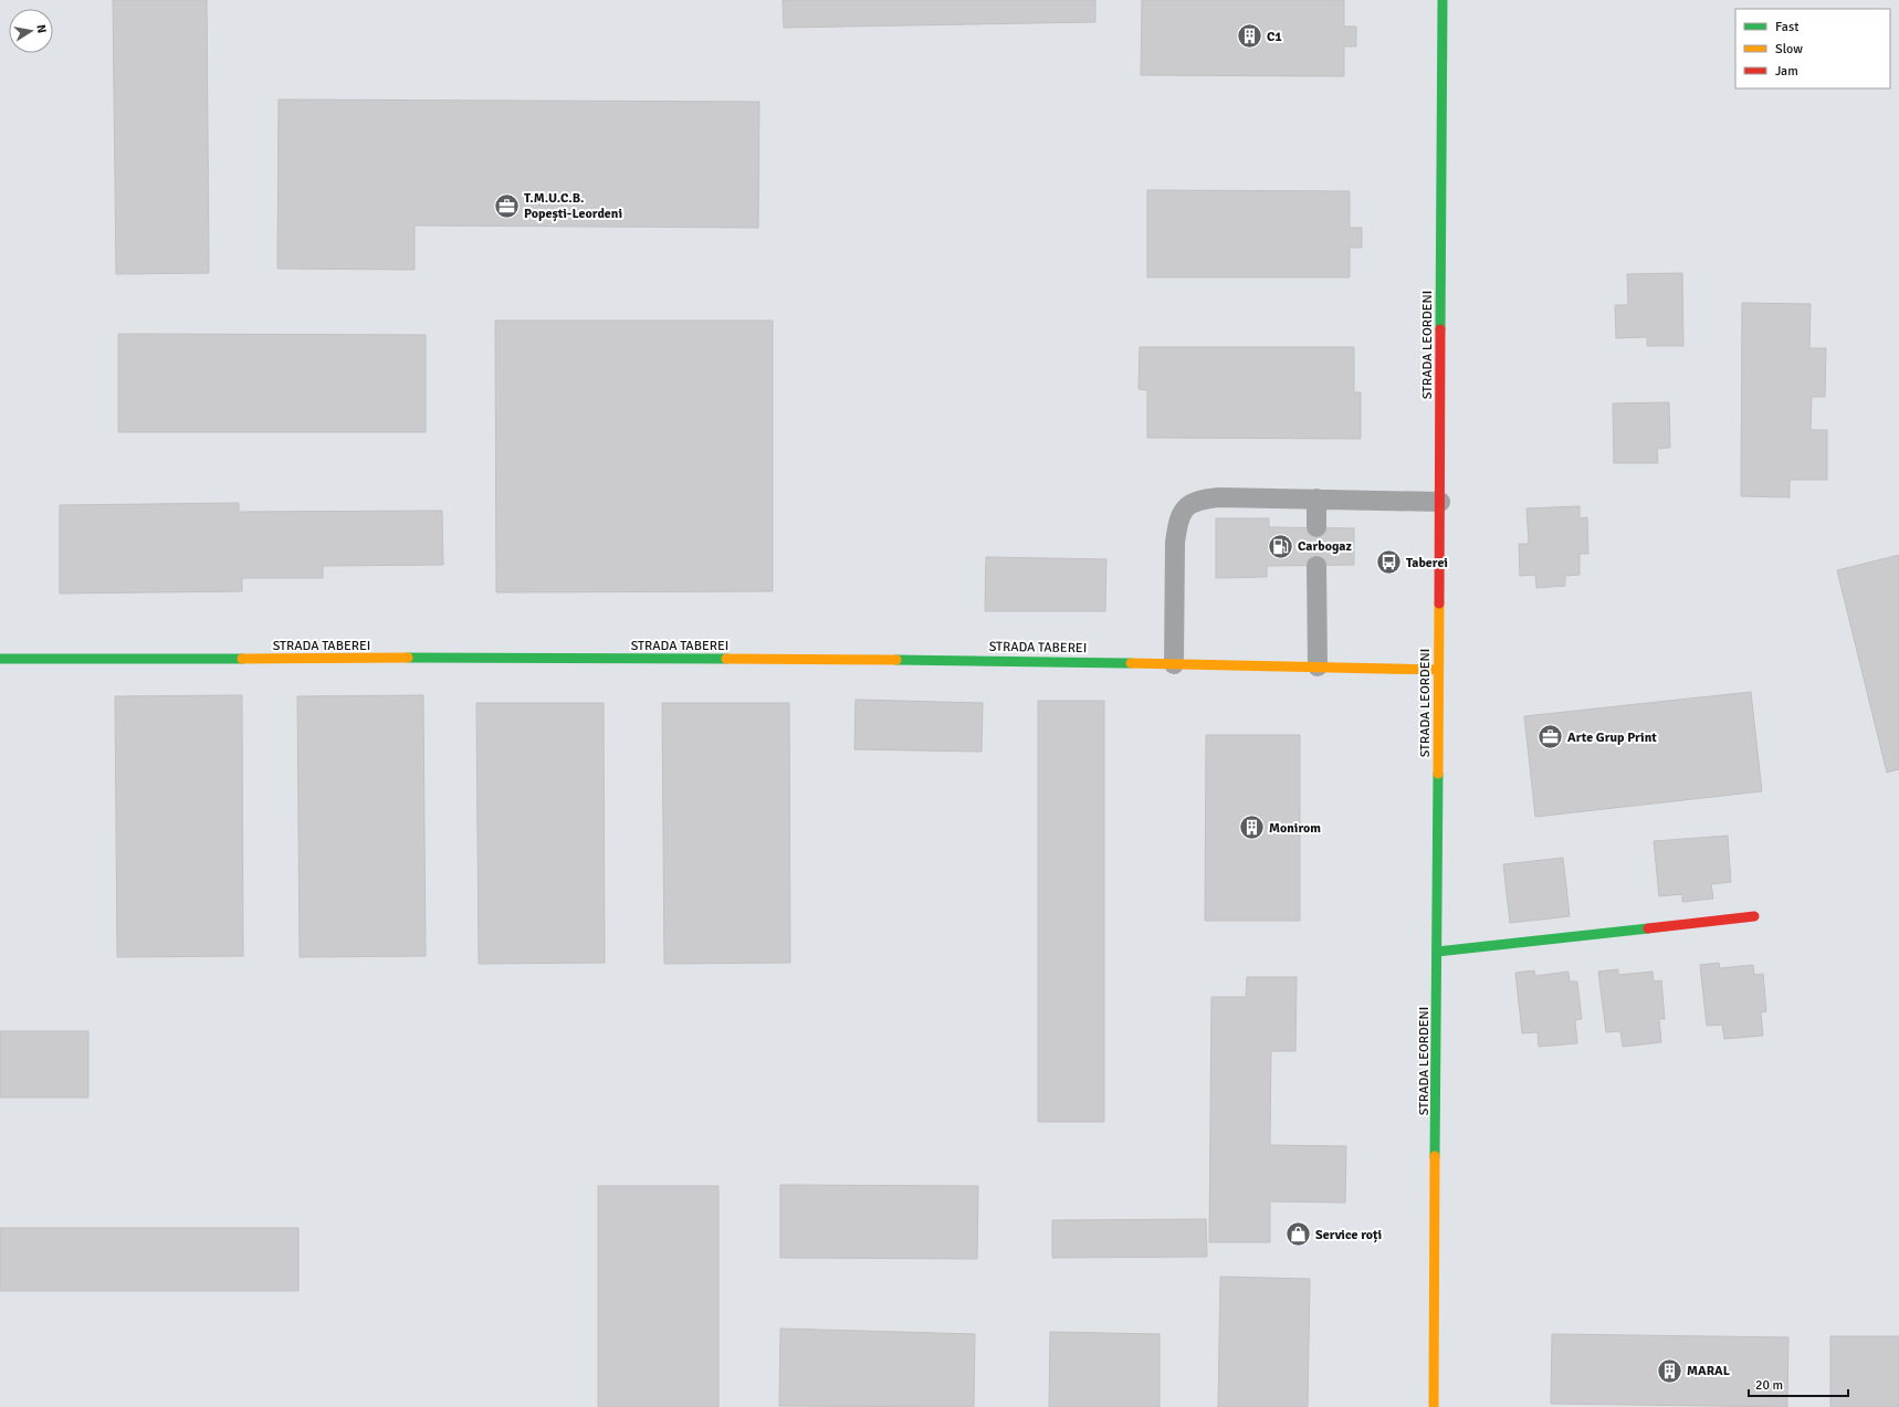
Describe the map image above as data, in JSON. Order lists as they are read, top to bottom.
{
  "streets": {
    "street": ["STRADA LEORDENI", "STRADA TABEREI"]
  },
  "crossings": [
    ["STRADA LEORDENI", "STRADA TABEREI"]
  ],
  "places": {
    "building": ["C1", "Monirom", "MARAL"],
    "office": ["T.M.U.C.B. Popești-Leordeni", "Arte Grup Print"],
    "fuel station": ["Carbogaz"],
    "bus stop": ["Taberei"],
    "shop": ["Service roți"]
  },
  "legend": ["Fast", "Slow", "Jam"],
  "scale_bar": "20 m",
  "north": "right"
}
